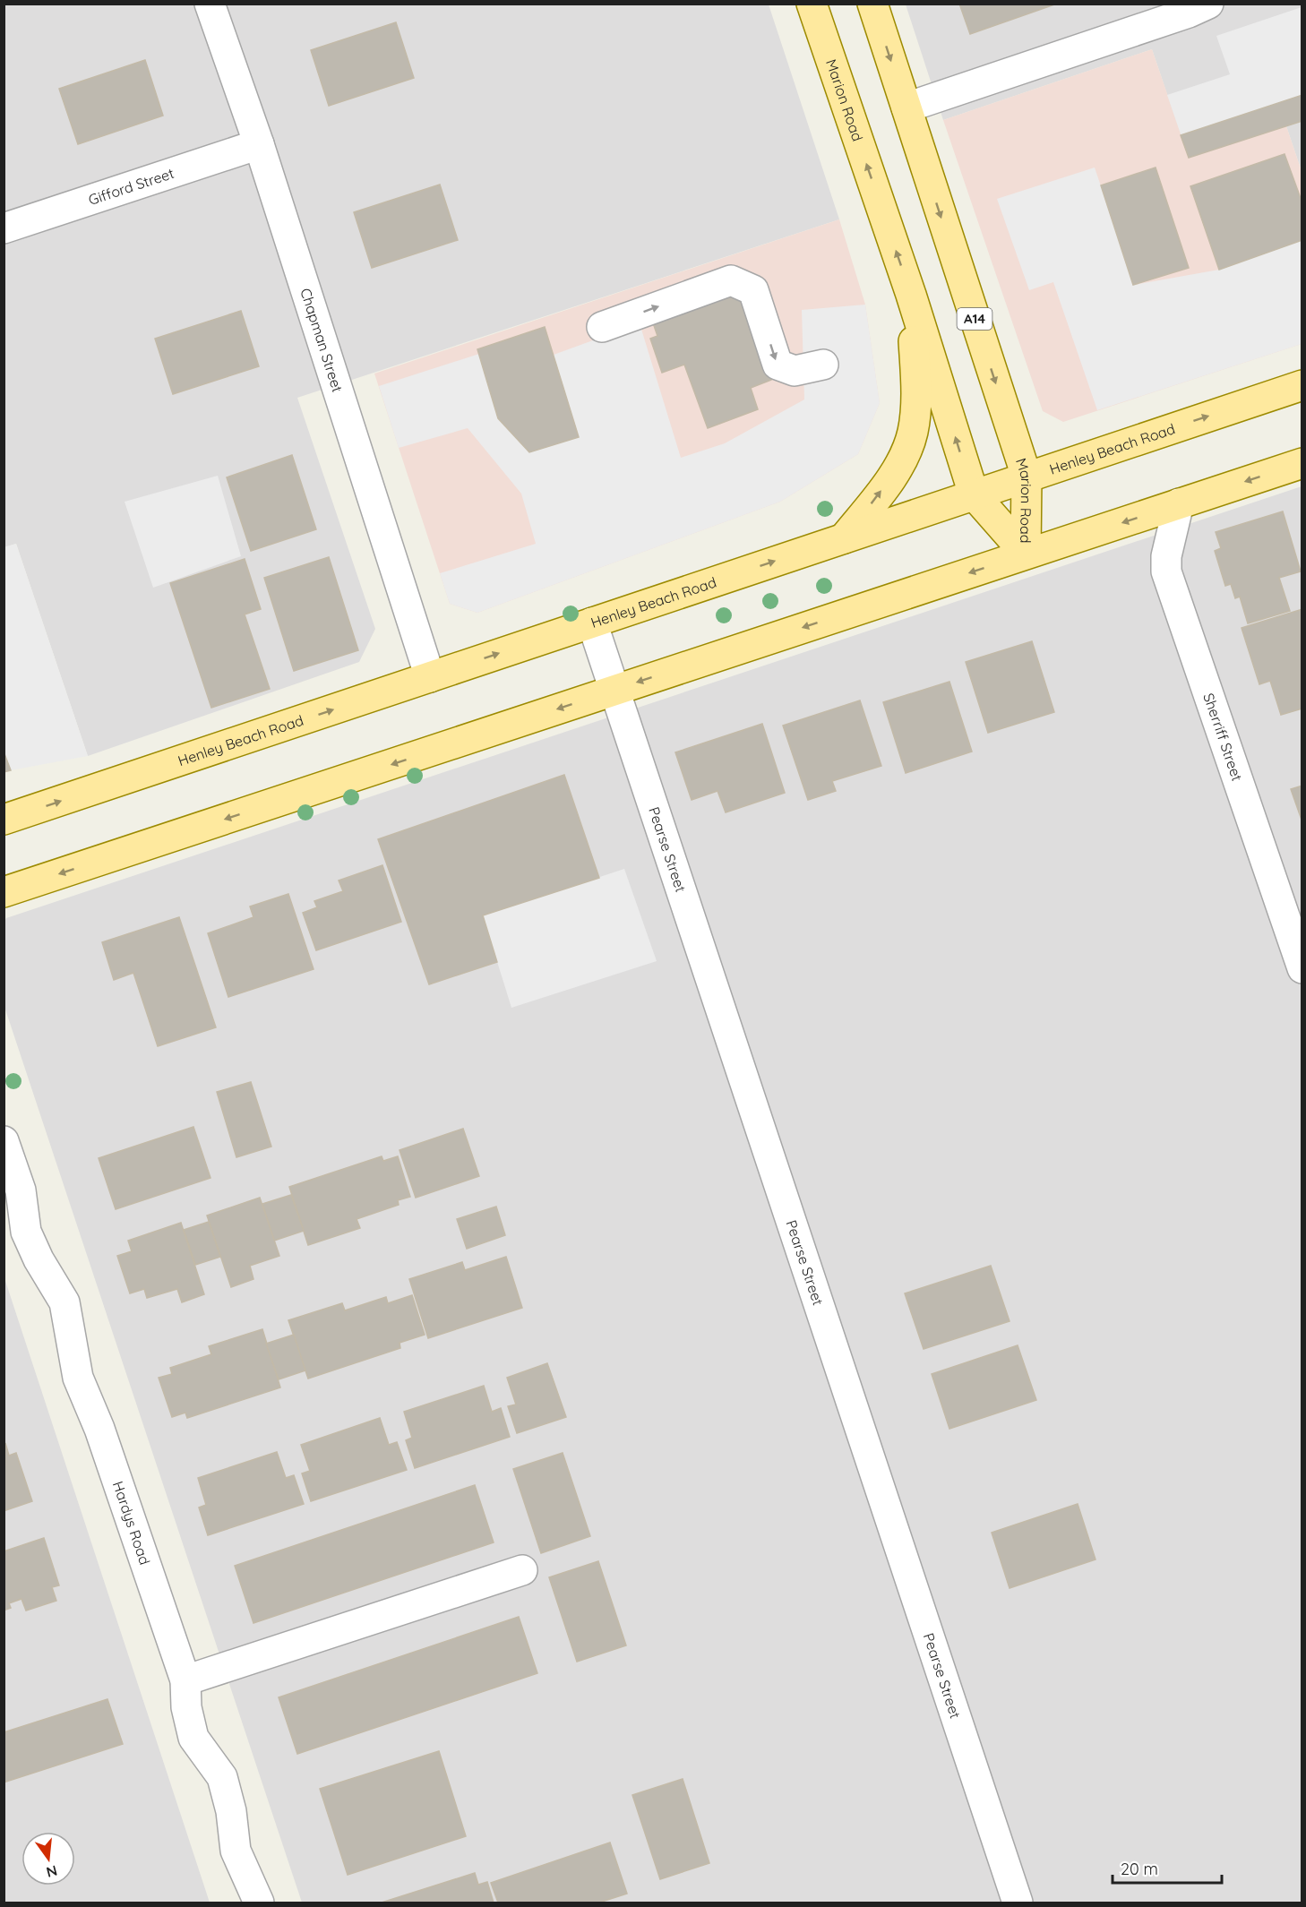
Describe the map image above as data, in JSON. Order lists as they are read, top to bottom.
{
  "streets": {
    "main road": ["Marion Road", "A14", "Henley Beach Road"],
    "street": [
      "Gifford Street",
      "Chapman Street",
      "Sherriff Street",
      "Pearse Street",
      "Hardys Road"
    ]
  },
  "crossings": [
    ["Marion Road", "Henley Beach Road"],
    ["Gifford Street", "Chapman Street"],
    ["Chapman Street", "Henley Beach Road"],
    ["Henley Beach Road", "Pearse Street"]
  ],
  "scale_bar": "20 m",
  "north": "bottom"
}
